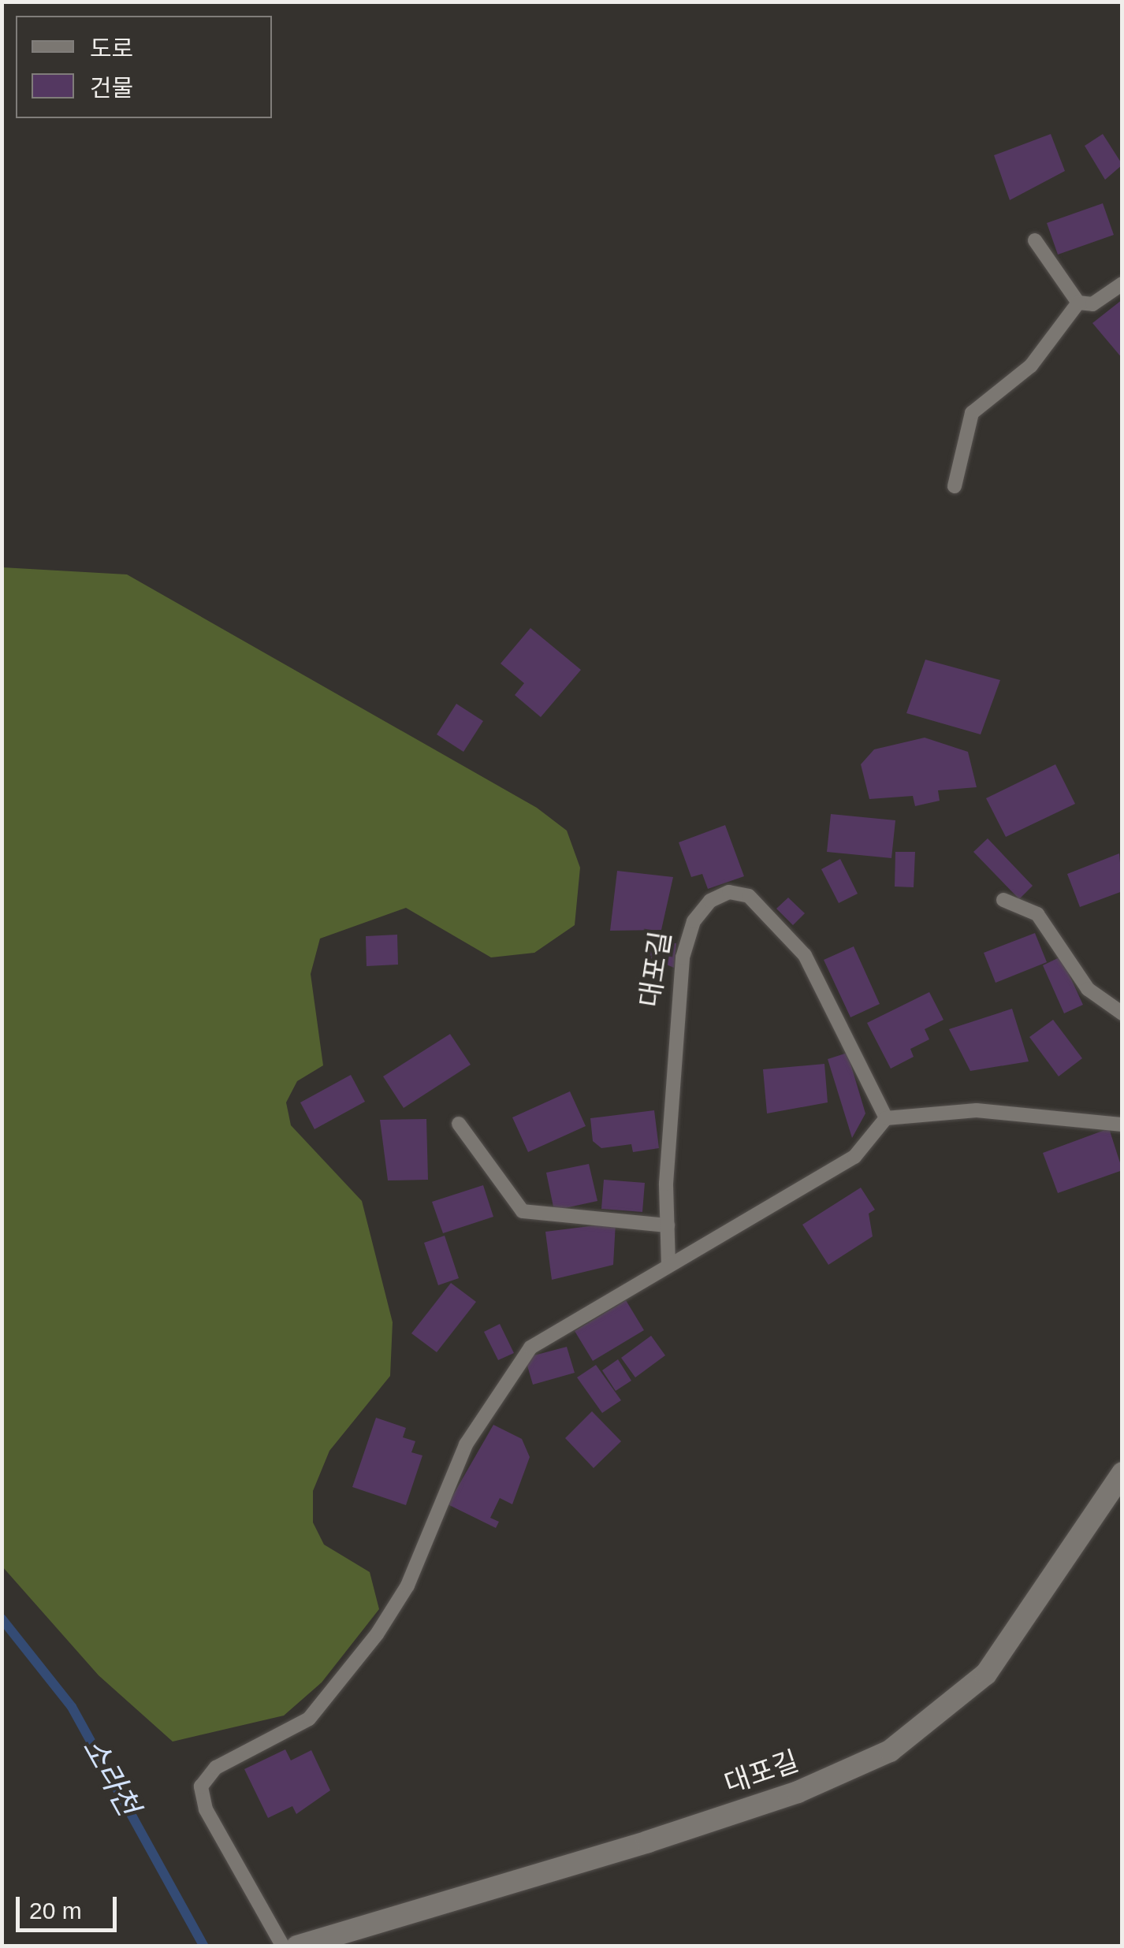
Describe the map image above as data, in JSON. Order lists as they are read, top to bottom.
{
  "streets": {
    "street": ["대포길"]
  },
  "water": ["소라천"],
  "legend": ["도로", "건물"],
  "scale_bar": "20 m"
}
